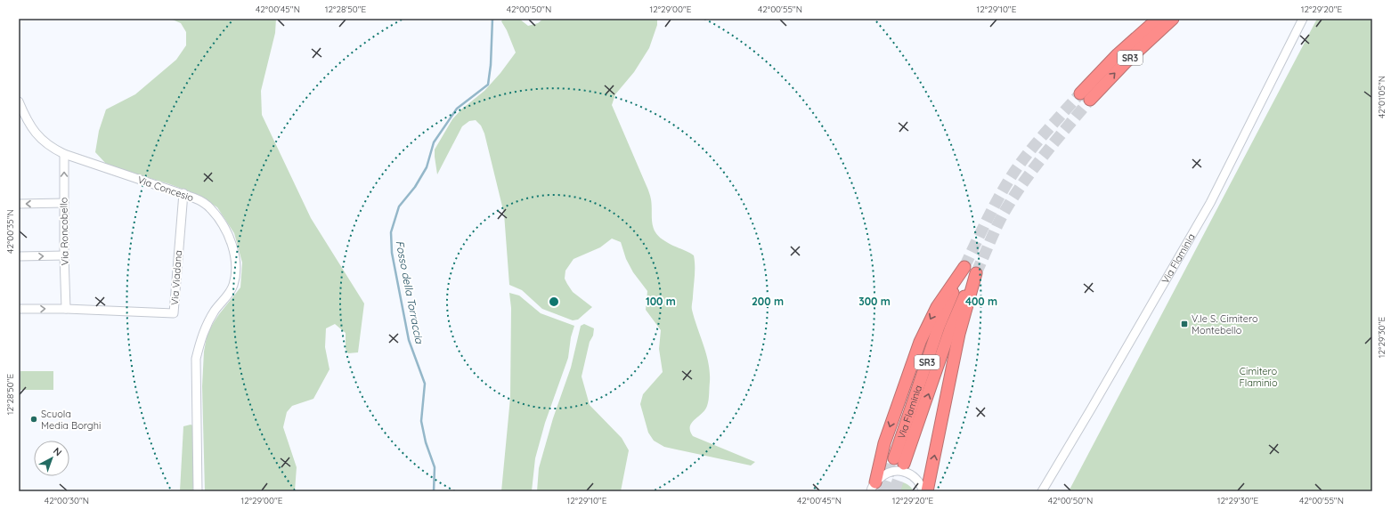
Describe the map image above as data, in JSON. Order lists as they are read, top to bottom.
{
  "streets": {
    "highway": ["SR3", "Via Flaminia"],
    "street": ["Via Concesio", "Via Roncobello", "Via Viadana"]
  },
  "crossings": [
    ["Via Concesio", "Via Roncobello"],
    ["Via Concesio", "Via Viadana"],
    ["Via Roncobello", "Via Viadana"]
  ],
  "water": ["Fosso della Torraccia"],
  "parks": ["Cimitero Flaminio"],
  "places": {
    "transit": ["V.le S. Cimitero Montebello"],
    "other": ["Scuola Media Borghi"]
  },
  "north": "top right",
  "coordinates": [
    "42°00'45\"N",
    "12°28'50\"E",
    "42°00'50\"N",
    "12°29'00\"E",
    "42°00'55\"N",
    "12°29'10\"E",
    "12°29'20\"E",
    "42°01'05\"N",
    "42°00'35\"N",
    "12°29'30\"E",
    "42°00'30\"N"
  ],
  "rings": [
    "100 m",
    "200 m",
    "300 m",
    "400 m"
  ]
}
